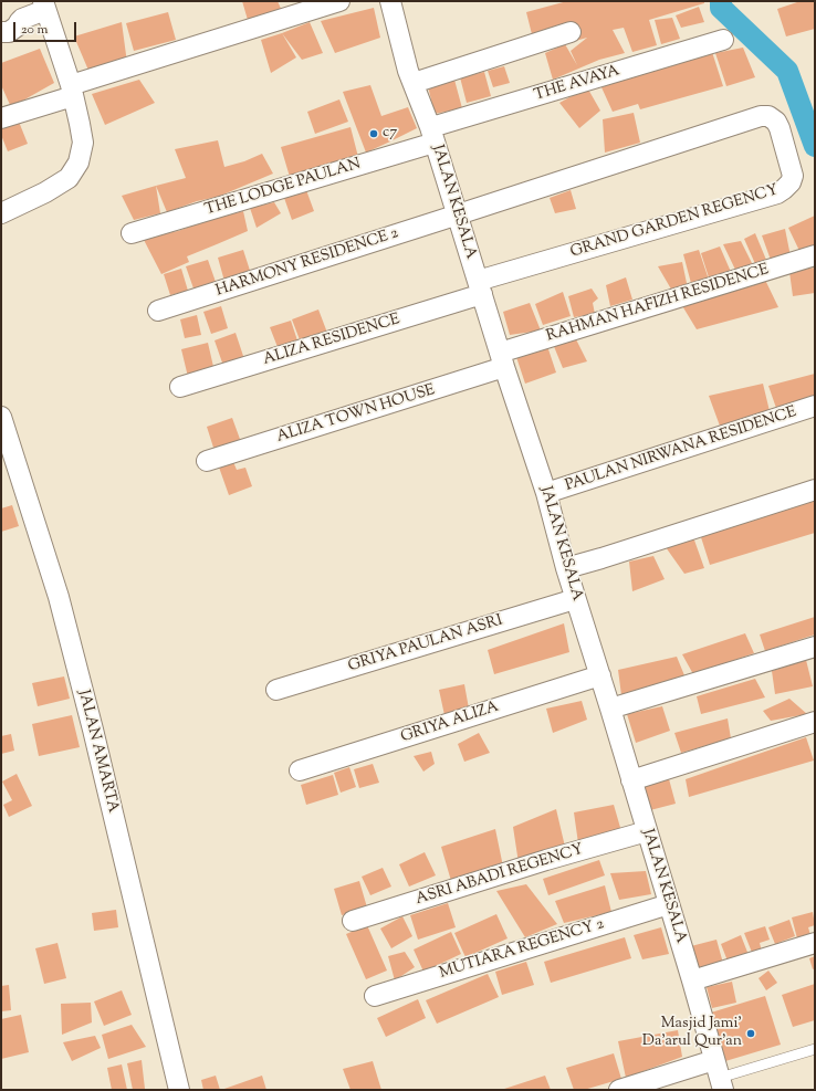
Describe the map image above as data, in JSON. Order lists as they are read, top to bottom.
{
  "streets": {
    "street": [
      "THE AVAYA",
      "THE LODGE PAULAN",
      "JALAN KESALA",
      "GRAND GARDEN REGENCY",
      "HARMONY RESIDENCE 2",
      "RAHMAN HAFIZH RESIDENCE",
      "ALIZA RESIDENCE",
      "ALIZA TOWN HOUSE",
      "PAULAN NIRWANA RESIDENCE",
      "GRIYA PAULAN ASRI",
      "GRIYA ALIZA",
      "JALAN AMARTA",
      "ASRI ABADI REGENCY",
      "MUTIARA REGENCY 2"
    ]
  },
  "crossings": [
    ["THE AVAYA", "THE LODGE PAULAN"],
    ["THE AVAYA", "JALAN KESALA"],
    ["THE LODGE PAULAN", "JALAN KESALA"],
    ["JALAN KESALA", "GRAND GARDEN REGENCY"],
    ["JALAN KESALA", "HARMONY RESIDENCE 2"],
    ["JALAN KESALA", "RAHMAN HAFIZH RESIDENCE"],
    ["JALAN KESALA", "ALIZA RESIDENCE"],
    ["JALAN KESALA", "ALIZA TOWN HOUSE"],
    ["JALAN KESALA", "PAULAN NIRWANA RESIDENCE"],
    ["JALAN KESALA", "GRIYA PAULAN ASRI"],
    ["JALAN KESALA", "GRIYA ALIZA"],
    ["JALAN KESALA", "ASRI ABADI REGENCY"],
    ["JALAN KESALA", "MUTIARA REGENCY 2"],
    ["GRAND GARDEN REGENCY", "HARMONY RESIDENCE 2"],
    ["GRAND GARDEN REGENCY", "ALIZA RESIDENCE"],
    ["RAHMAN HAFIZH RESIDENCE", "ALIZA TOWN HOUSE"]
  ],
  "places": ["c7", "Masjid Jami' Da'arul Qur'an"],
  "scale_bar": "20 m"
}
